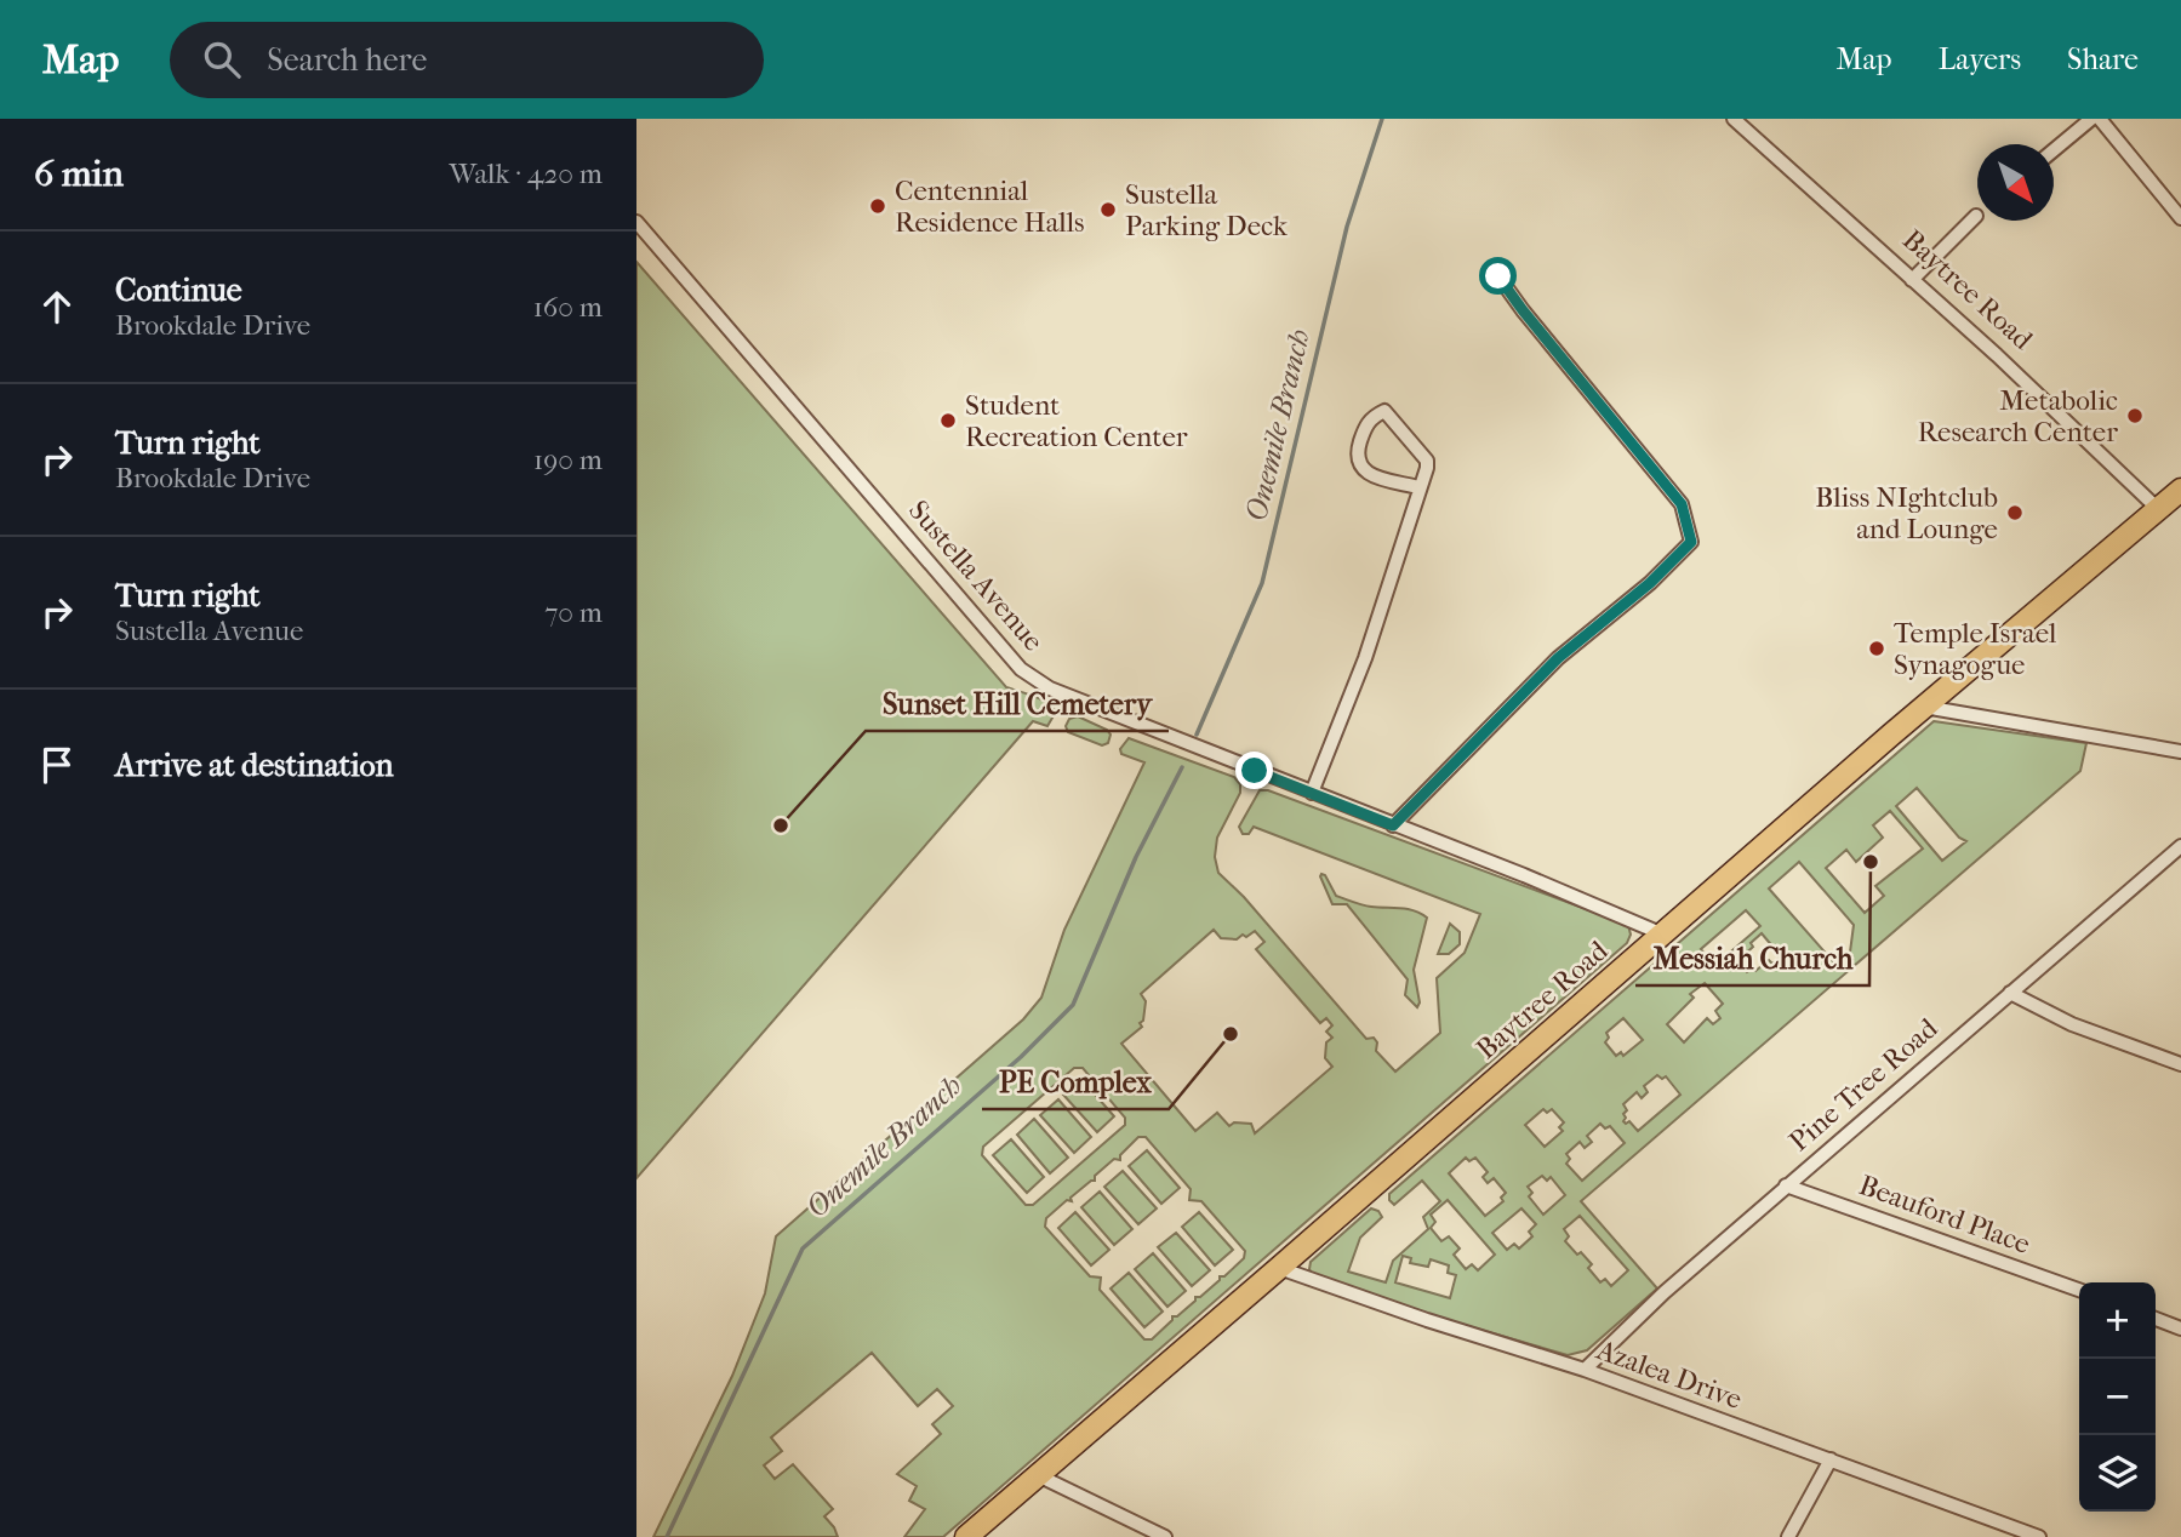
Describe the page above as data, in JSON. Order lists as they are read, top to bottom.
{
  "streets": {
    "main road": ["Baytree Road"],
    "street": [
      "Sustella Avenue",
      "Pine Tree Road",
      "Beauford Place",
      "Azalea Drive"
    ]
  },
  "crossings": [
    ["Baytree Road", "Sustella Avenue"],
    ["Baytree Road", "Azalea Drive"],
    ["Pine Tree Road", "Beauford Place"],
    ["Pine Tree Road", "Azalea Drive"]
  ],
  "water": ["Onemile Branch"],
  "places": [
    "Centennial Residence Halls",
    "Sustella Parking Deck",
    "Metabolic Research Center",
    "Student Recreation Center",
    "Bliss NIghtclub and Lounge",
    "Temple Israel Synagogue",
    "Sunset Hill Cemetery",
    "Messiah Church",
    "PE Complex"
  ],
  "north": "bottom right",
  "page": {
    "header": "Map",
    "search": "Search here",
    "nav": ["Map", "Layers", "Share"],
    "heading": ["6 min", "Walk · 420 m"],
    "list": [
      ["Continue", "Brookdale Drive", "160 m"],
      ["Turn right", "Brookdale Drive", "190 m"],
      ["Turn right", "Sustella Avenue", "70 m"],
      "Arrive at destination"
    ],
    "map_buttons": ["+", "−"]
  }
}
